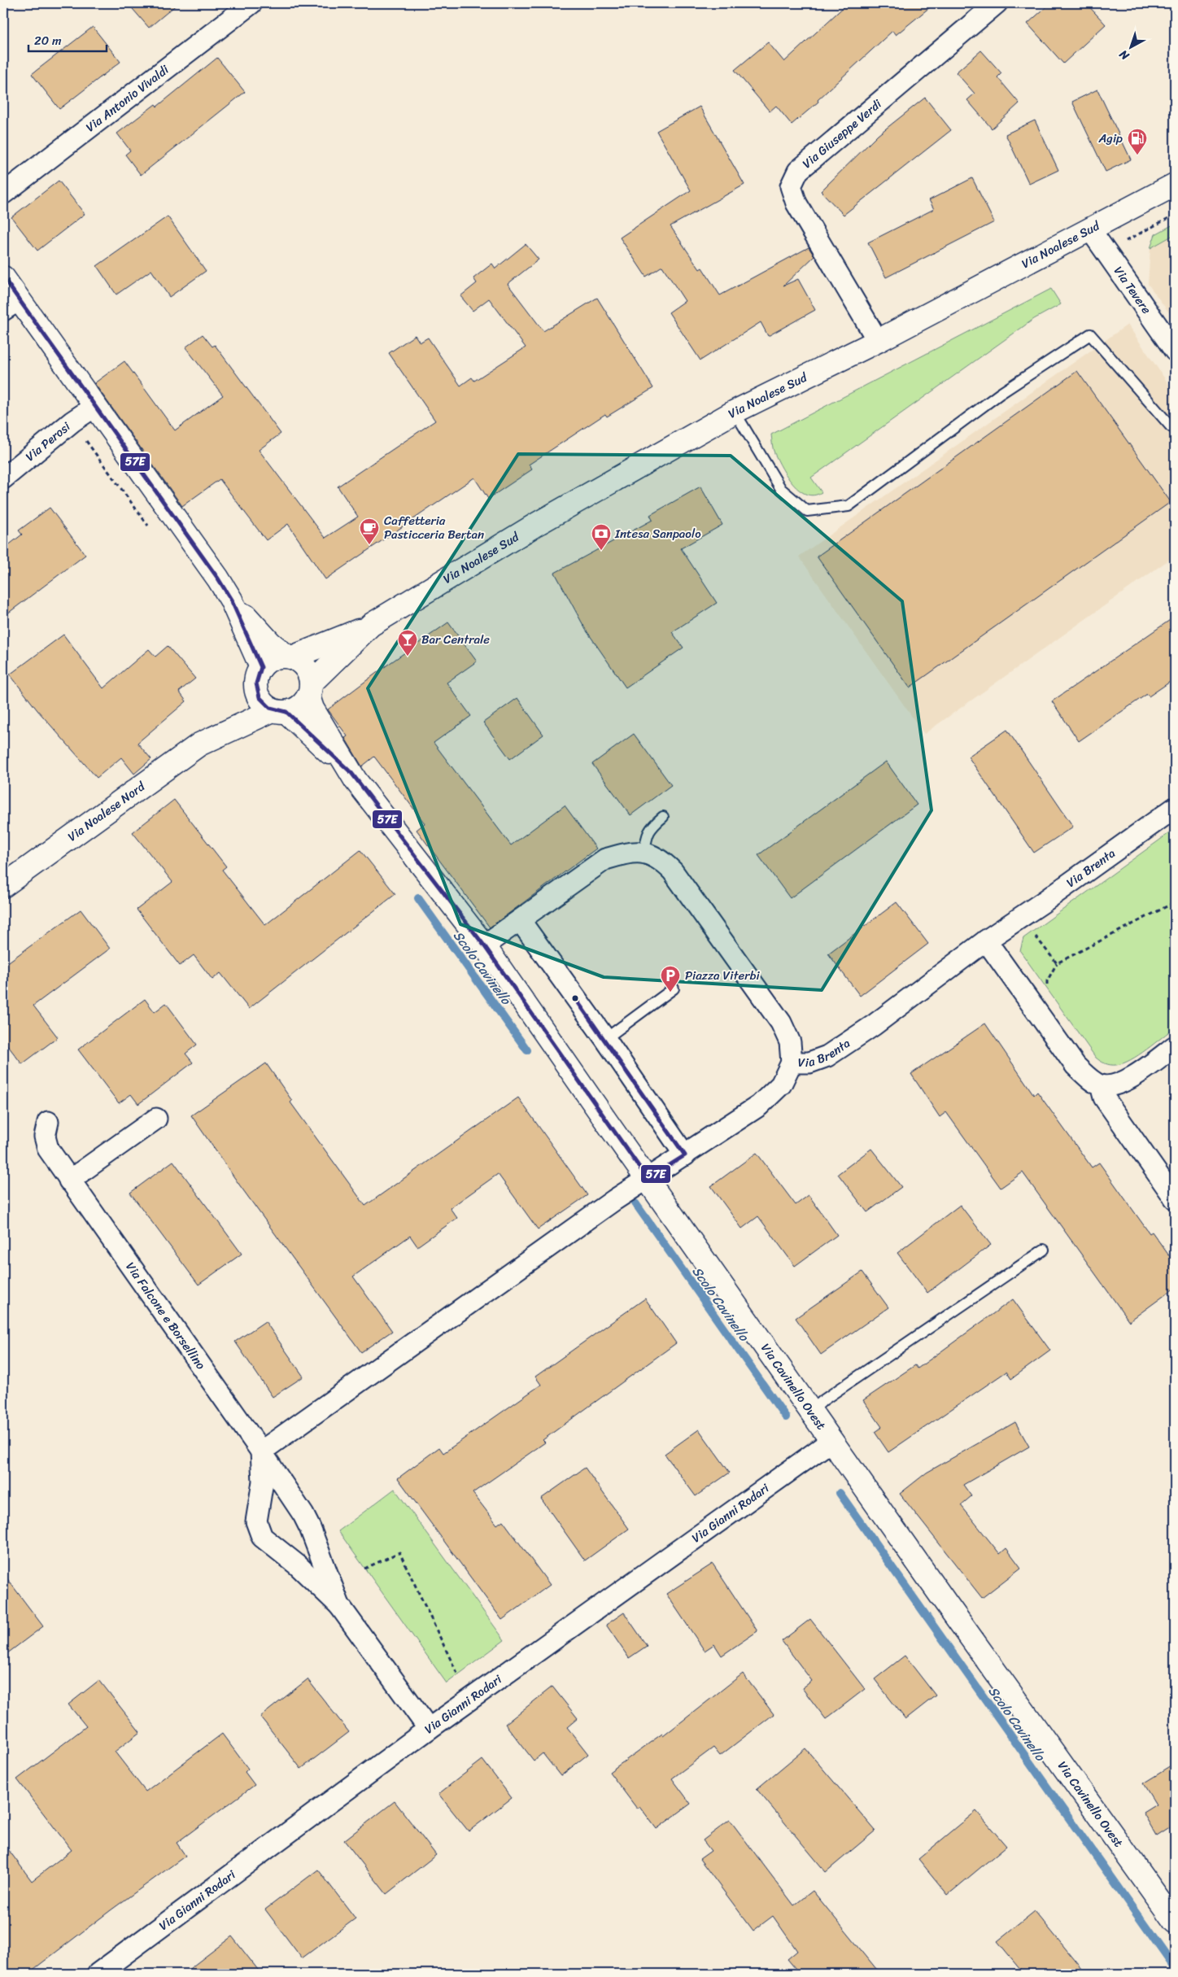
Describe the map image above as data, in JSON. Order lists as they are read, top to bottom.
{
  "streets": {
    "street": [
      "Via Antonio Vivaldi",
      "Via Giuseppe Verdi",
      "Via Noalese Sud",
      "Via Tevere",
      "Via Perosi",
      "Via Noalese Nord",
      "Via Brenta",
      "Via Falcone e Borsellino",
      "Via Cavinello Ovest",
      "Via Gianni Rodari"
    ]
  },
  "crossings": [
    ["Via Giuseppe Verdi", "Via Noalese Sud"],
    ["Via Noalese Sud", "Via Tevere"],
    ["Via Noalese Sud", "Via Noalese Nord"],
    ["Via Noalese Sud", "Via Cavinello Ovest"],
    ["Via Noalese Nord", "Via Cavinello Ovest"],
    ["Via Brenta", "Via Falcone e Borsellino"],
    ["Via Brenta", "Via Cavinello Ovest"],
    ["Via Falcone e Borsellino", "Via Gianni Rodari"],
    ["Via Cavinello Ovest", "Via Gianni Rodari"]
  ],
  "water": ["Scolo Cavinello"],
  "places": {
    "fuel station": ["Agip"],
    "cafe": ["Caffetteria Pasticceria Bertan"],
    "bank": ["Intesa Sanpaolo"],
    "bar": ["Bar Centrale"],
    "parking": ["Piazza Viterbi"]
  },
  "lines": ["transit line 57E"],
  "scale_bar": "20 m",
  "north": "bottom left"
}
